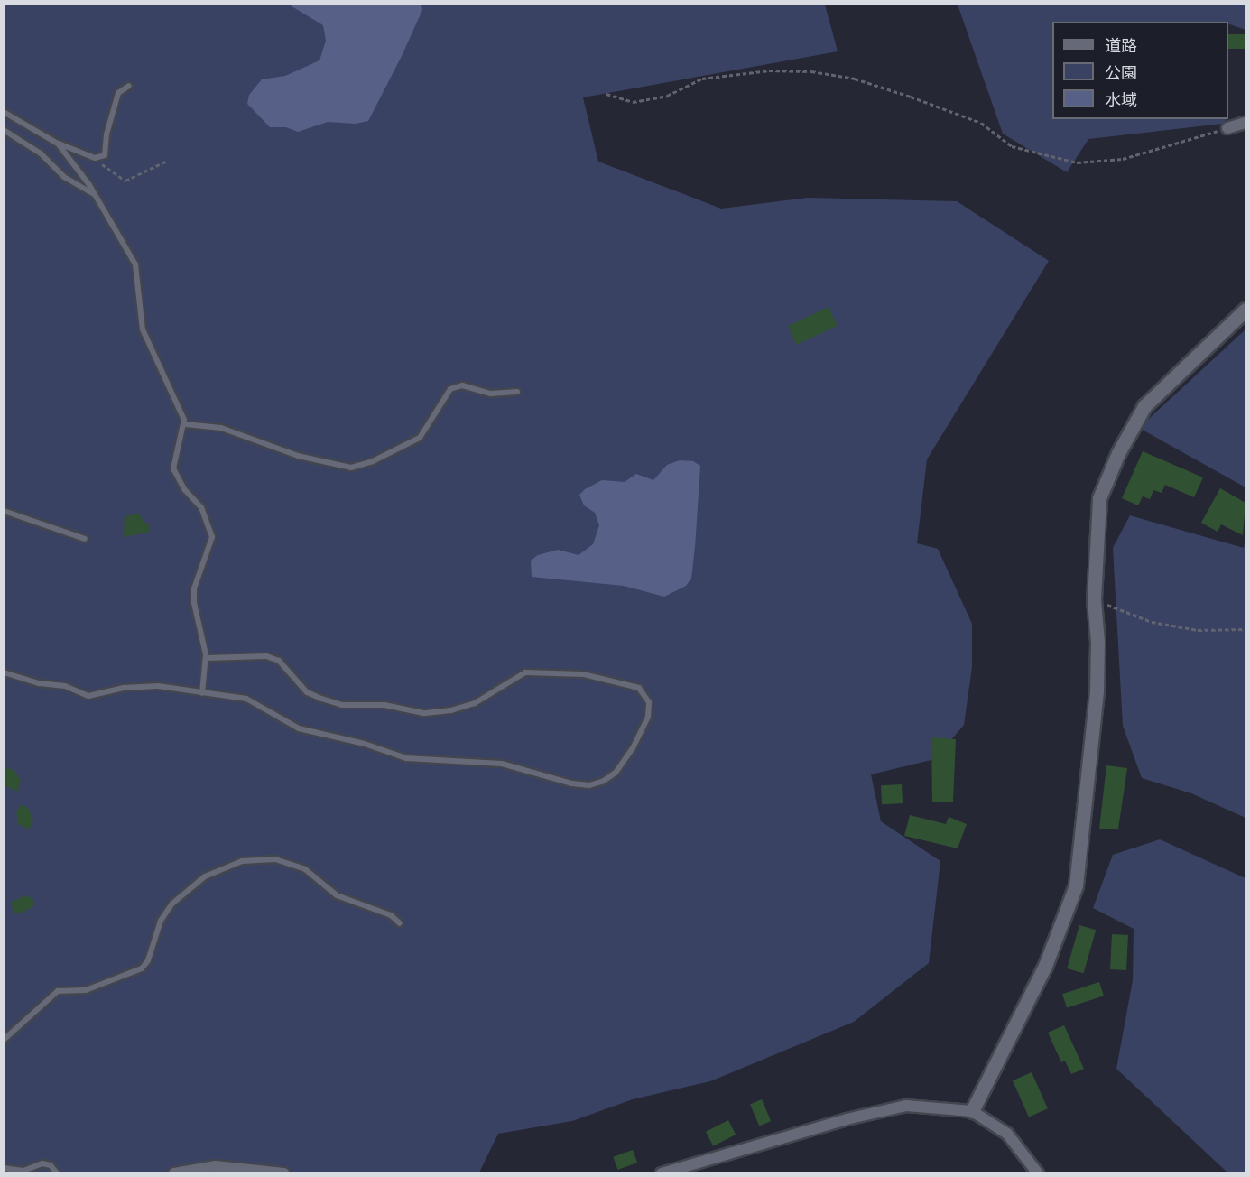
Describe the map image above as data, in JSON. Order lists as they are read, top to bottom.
{
  "legend": ["道路", "公園", "水域"]
}
